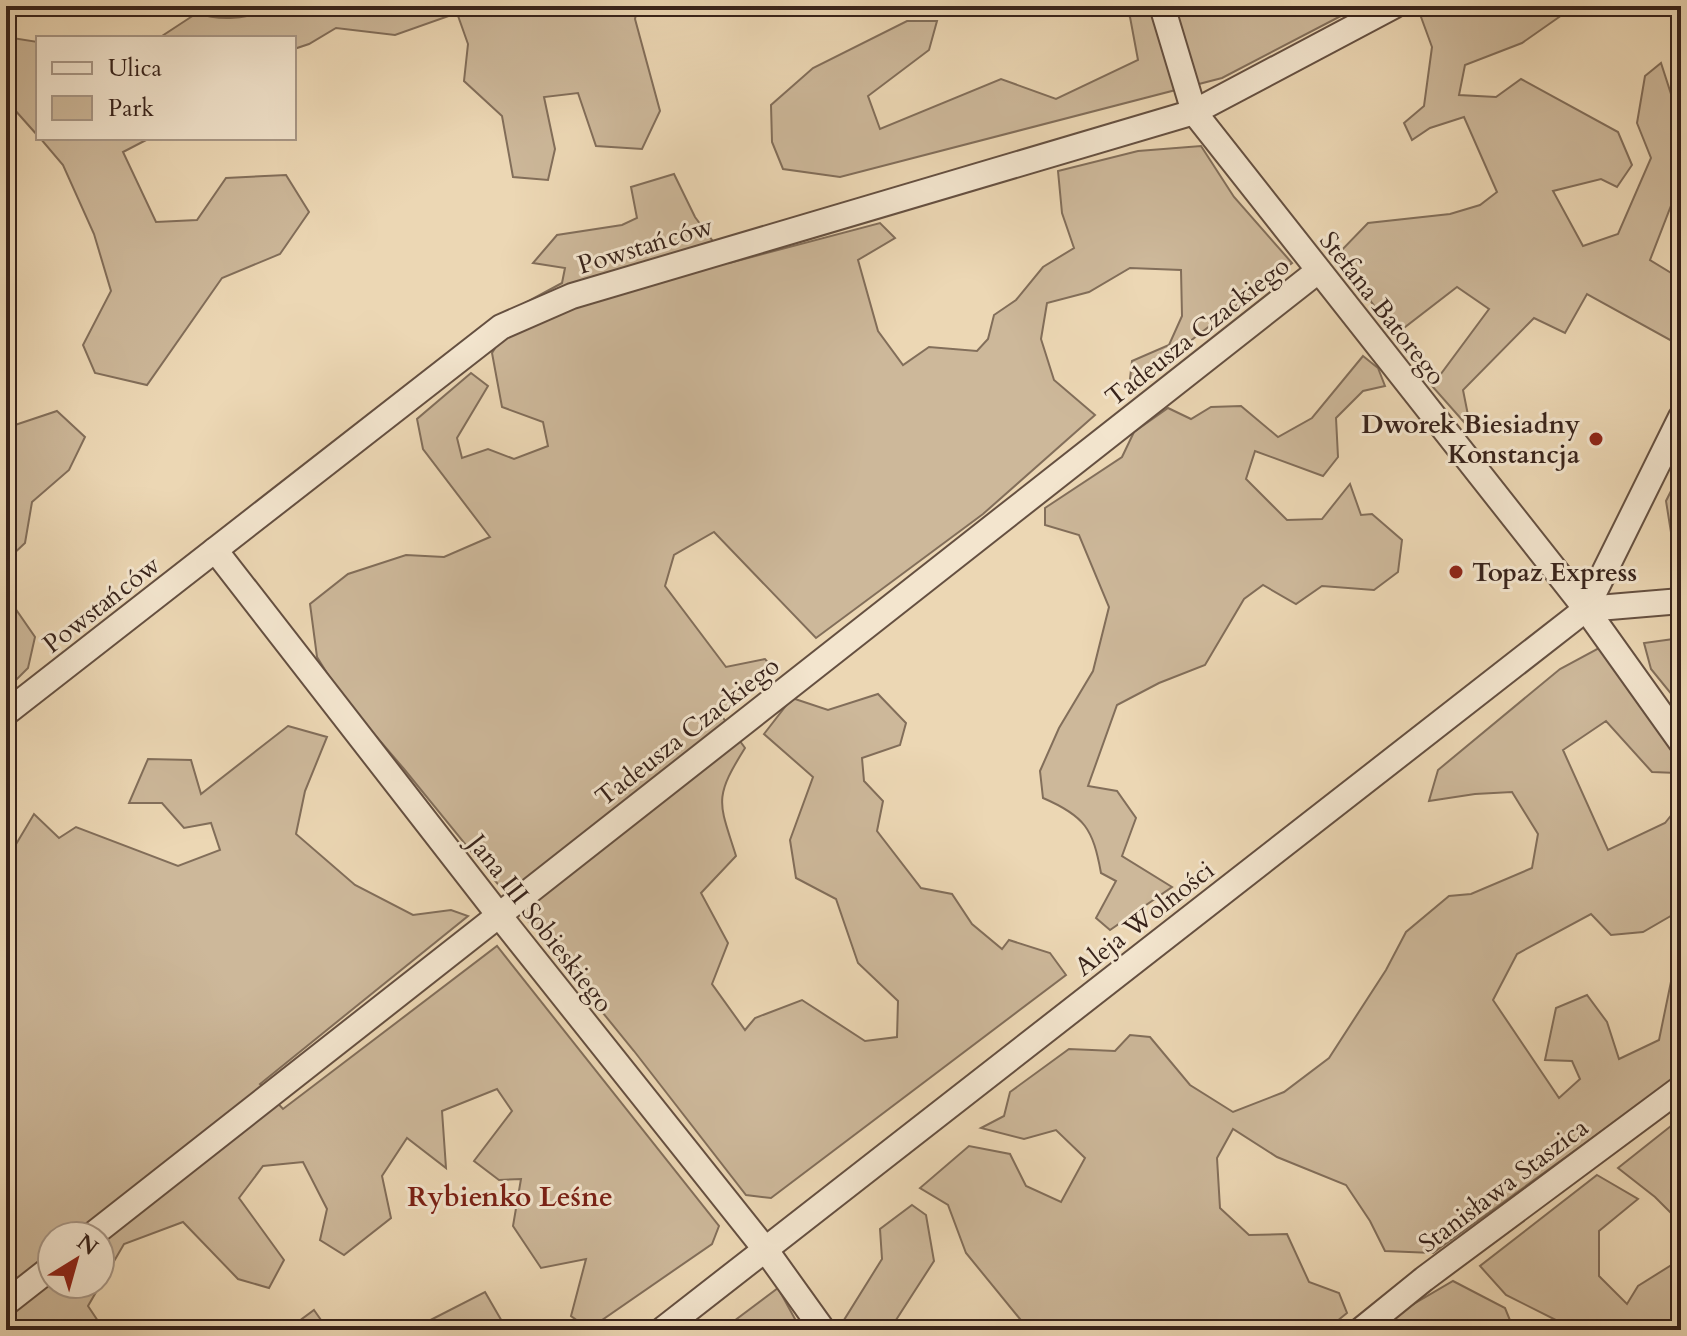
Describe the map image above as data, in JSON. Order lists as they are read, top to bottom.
{
  "streets": {
    "street": [
      "Powstańców",
      "Stefana Batorego",
      "Tadeusza Czackiego",
      "Aleja Wolności",
      "Jana III Sobieskiego",
      "Stanisława Staszica"
    ]
  },
  "crossings": [
    ["Powstańców", "Stefana Batorego"],
    ["Powstańców", "Jana III Sobieskiego"],
    ["Stefana Batorego", "Tadeusza Czackiego"],
    ["Stefana Batorego", "Aleja Wolności"],
    ["Tadeusza Czackiego", "Jana III Sobieskiego"],
    ["Aleja Wolności", "Jana III Sobieskiego"]
  ],
  "districts": ["Rybienko Leśne"],
  "places": ["Dworek Biesiadny Konstancja", "Topaz Express"],
  "legend": ["Ulica", "Park"],
  "north": "top right"
}
